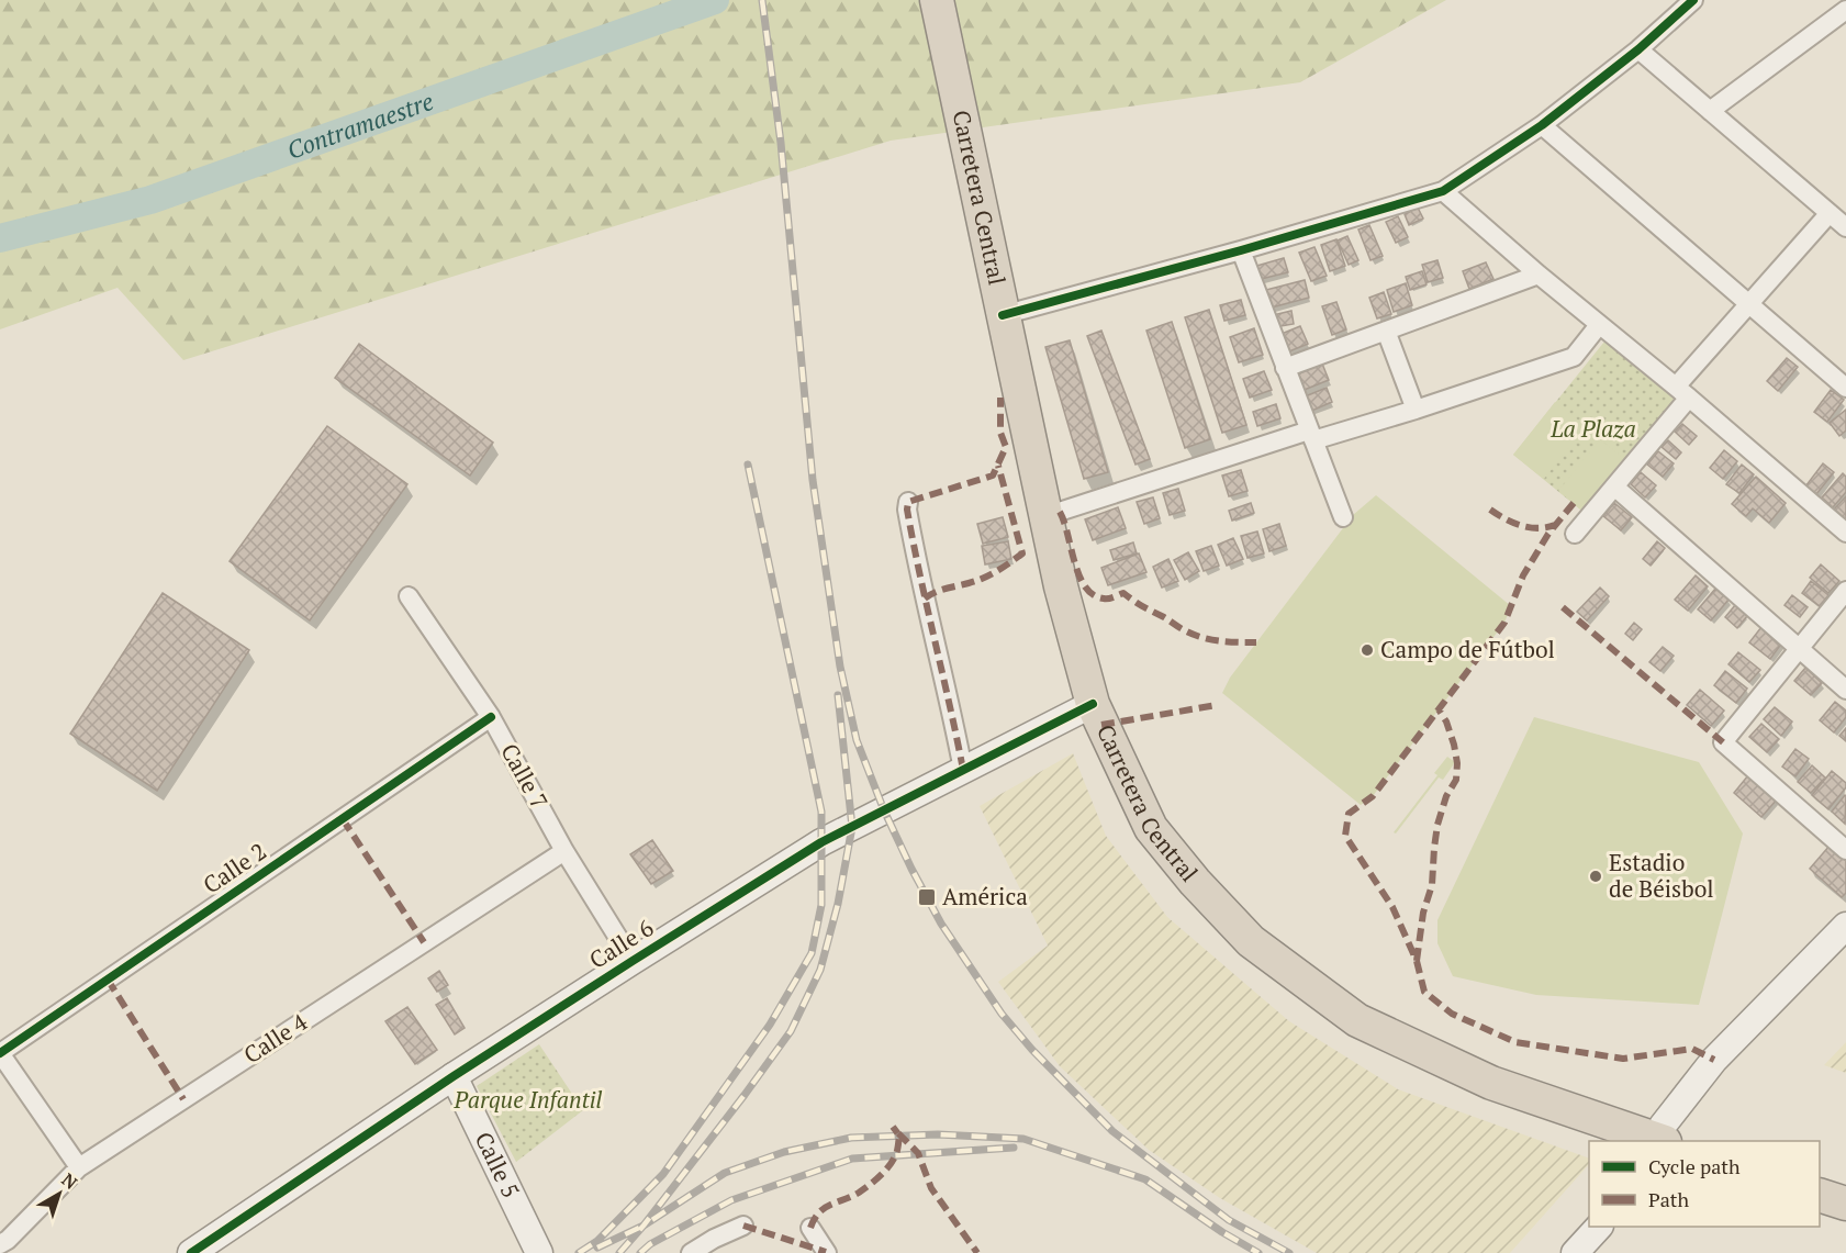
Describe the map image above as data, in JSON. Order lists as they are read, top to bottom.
{
  "streets": {
    "highway": ["Carretera Central"],
    "street": [
      "Calle 7",
      "Calle 2",
      "Calle 6",
      "Calle 4",
      "Calle 5"
    ]
  },
  "crossings": [
    ["Carretera Central", "Calle 6"],
    ["Calle 7", "Calle 2"],
    ["Calle 7", "Calle 6"],
    ["Calle 7", "Calle 4"],
    ["Calle 6", "Calle 5"]
  ],
  "water": ["Contramaestre"],
  "parks": ["La Plaza", "Parque Infantil"],
  "places": {
    "other": ["Campo de Fútbol", "Estadio de Béisbol"],
    "transit": ["América"]
  },
  "legend": ["Cycle path", "Path"],
  "north": "top right"
}
